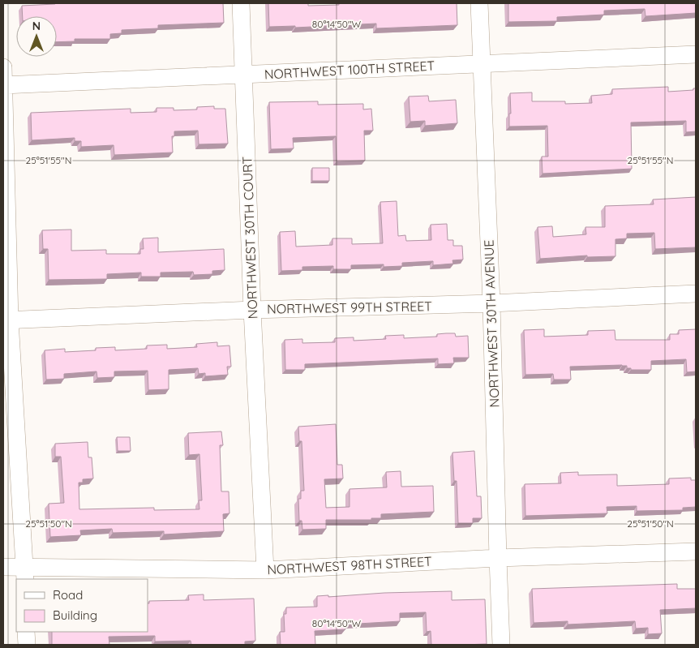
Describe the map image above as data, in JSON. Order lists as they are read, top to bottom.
{
  "streets": {
    "street": [
      "NORTHWEST 100TH STREET",
      "NORTHWEST 30TH COURT",
      "NORTHWEST 99TH STREET",
      "NORTHWEST 30TH AVENUE",
      "NORTHWEST 98TH STREET"
    ]
  },
  "crossings": [
    ["NORTHWEST 100TH STREET", "NORTHWEST 30TH COURT"],
    ["NORTHWEST 100TH STREET", "NORTHWEST 30TH AVENUE"],
    ["NORTHWEST 30TH COURT", "NORTHWEST 99TH STREET"],
    ["NORTHWEST 30TH COURT", "NORTHWEST 98TH STREET"],
    ["NORTHWEST 99TH STREET", "NORTHWEST 30TH AVENUE"],
    ["NORTHWEST 30TH AVENUE", "NORTHWEST 98TH STREET"]
  ],
  "legend": ["Road", "Building"],
  "north": "top",
  "coordinates": ["80°14'50\"W", "25°51'55\"N", "25°51'50\"N"]
}
